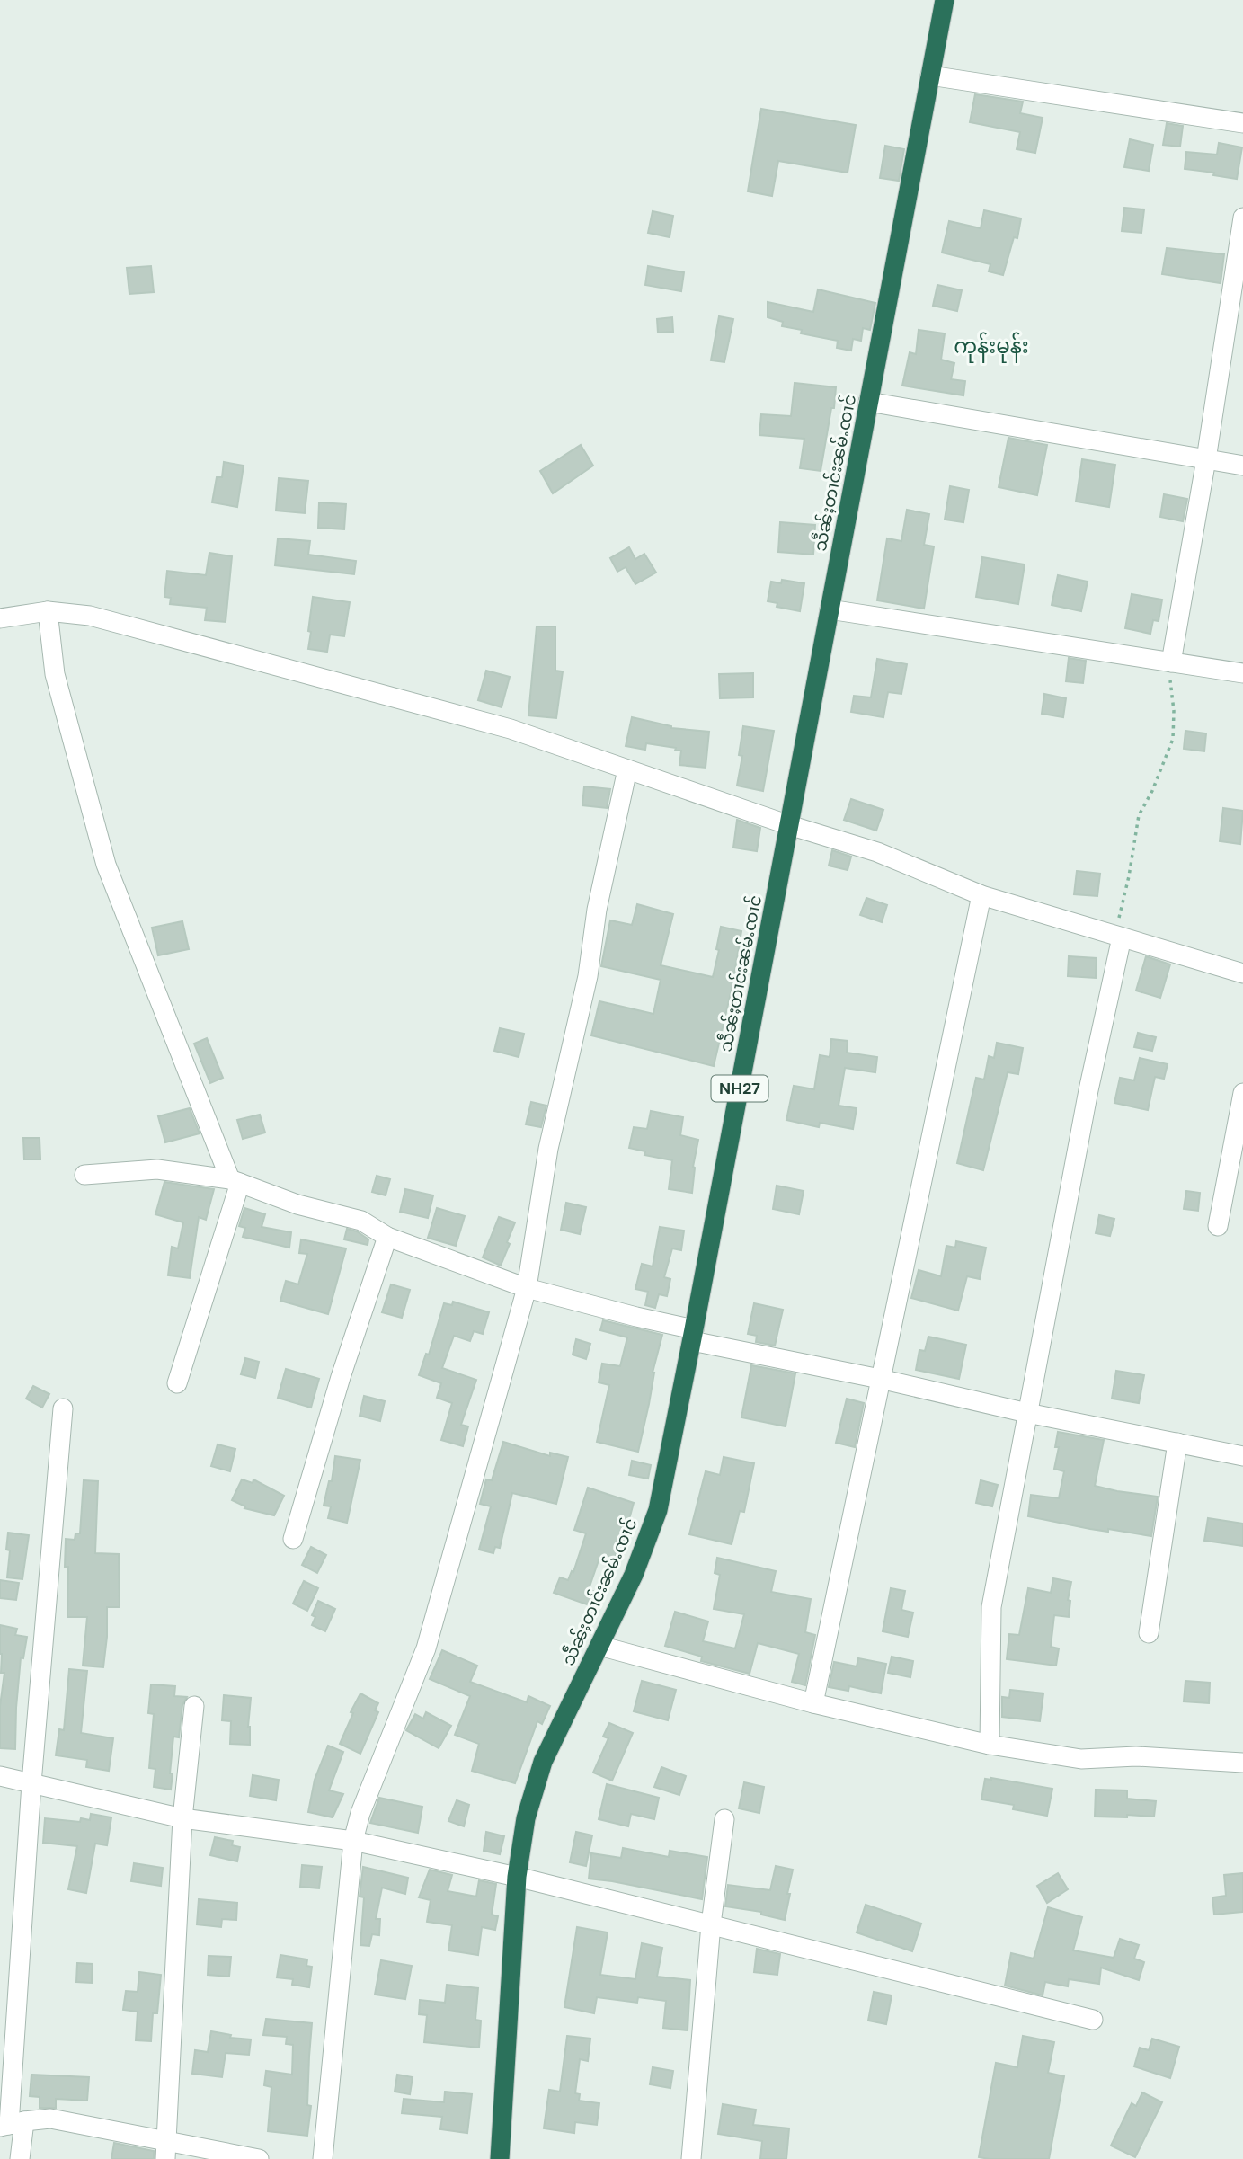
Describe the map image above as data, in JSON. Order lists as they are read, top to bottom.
{
  "streets": {
    "highway": ["သဵၼ်ႈတၢင်းၼမ်ႉၸၢင်", "NH27"]
  },
  "districts": ["ကုန်းမုန်း"]
}
